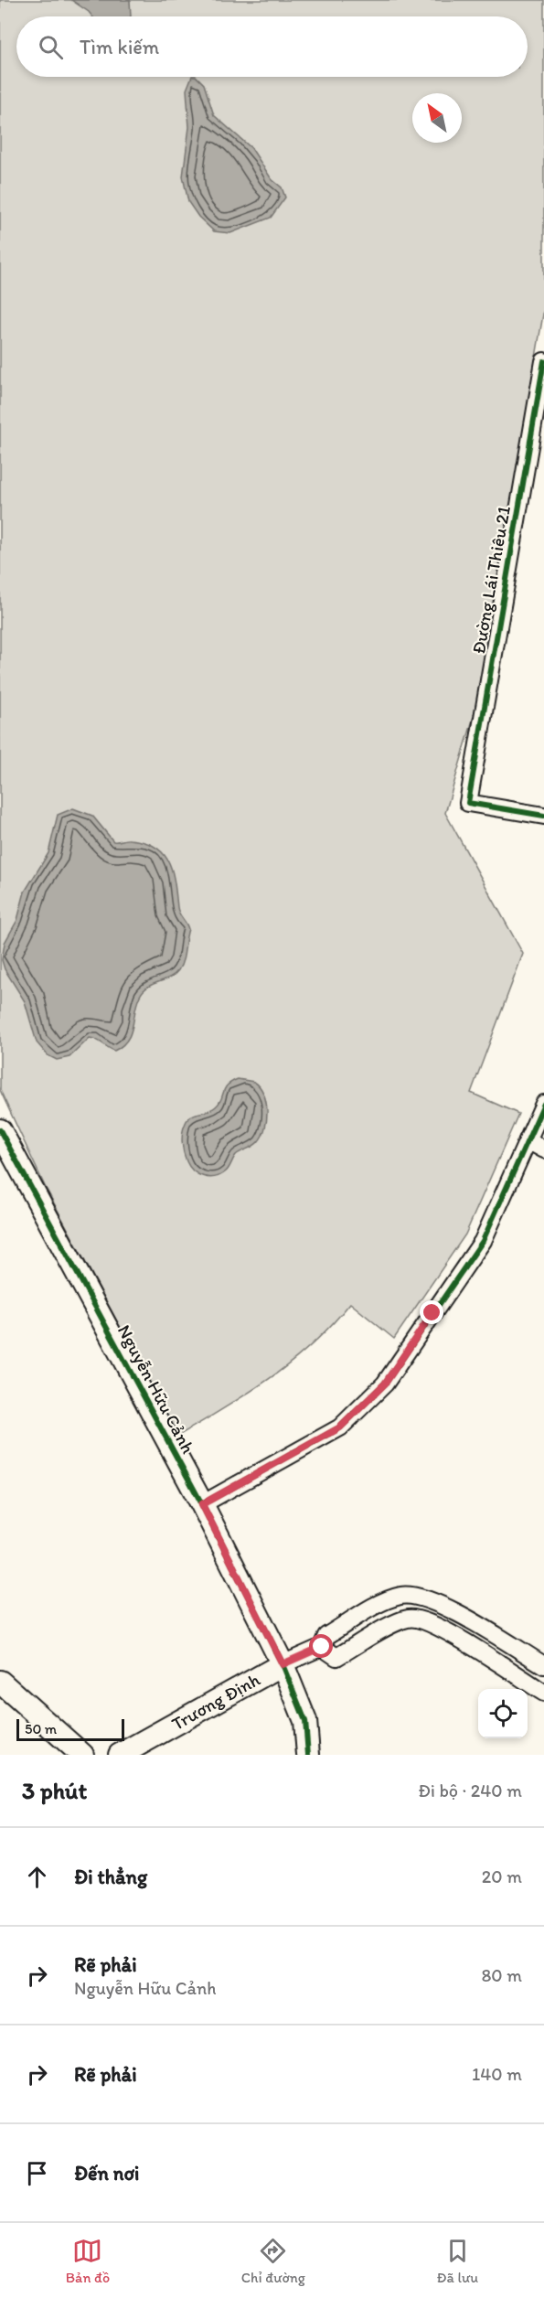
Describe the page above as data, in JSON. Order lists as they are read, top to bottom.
{
  "streets": {
    "street": ["Đường Lái Thiêu 21", "Nguyễn Hữu Cảnh", "Trương Định"]
  },
  "crossings": [
    ["Nguyễn Hữu Cảnh", "Trương Định"]
  ],
  "scale_bar": "50 m",
  "north": "top left",
  "page": {
    "search": "Tìm kiếm",
    "scale": "50 m",
    "heading": ["3 phút", "Đi bộ · 240 m"],
    "list": [
      ["Đi thẳng", "20 m"],
      ["Rẽ phải", "Nguyễn Hữu Cảnh", "80 m"],
      ["Rẽ phải", "140 m"],
      "Đến nơi"
    ],
    "nav": ["Bản đồ", "Chỉ đường", "Đã lưu"]
  }
}
